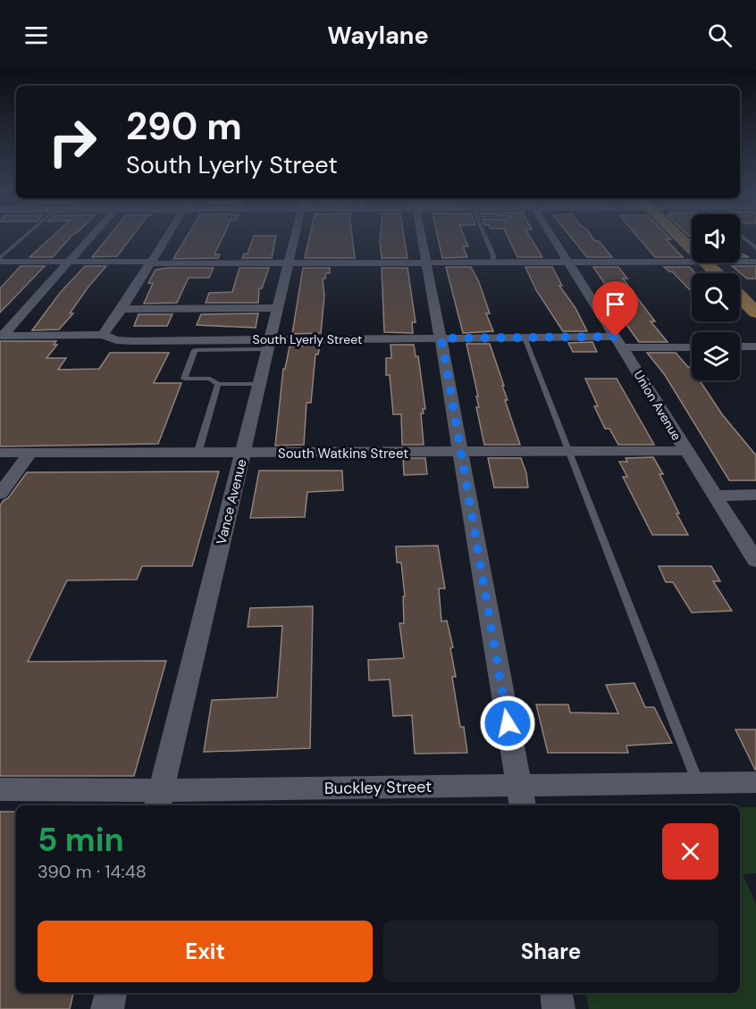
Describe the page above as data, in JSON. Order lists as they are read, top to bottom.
{
  "streets": {
    "street": [
      "South Lyerly Street",
      "Union Avenue",
      "South Watkins Street",
      "Vance Avenue",
      "Buckley Street"
    ]
  },
  "crossings": [
    ["South Lyerly Street", "Union Avenue"],
    ["South Lyerly Street", "Vance Avenue"],
    ["Union Avenue", "South Watkins Street"],
    ["South Watkins Street", "Vance Avenue"],
    ["Vance Avenue", "Buckley Street"]
  ],
  "page": {
    "header": "Waylane",
    "turn": ["290 m", "South Lyerly Street"],
    "heading": ["5 min", "390 m · 14:48"],
    "buttons": ["Exit", "Share"]
  }
}
